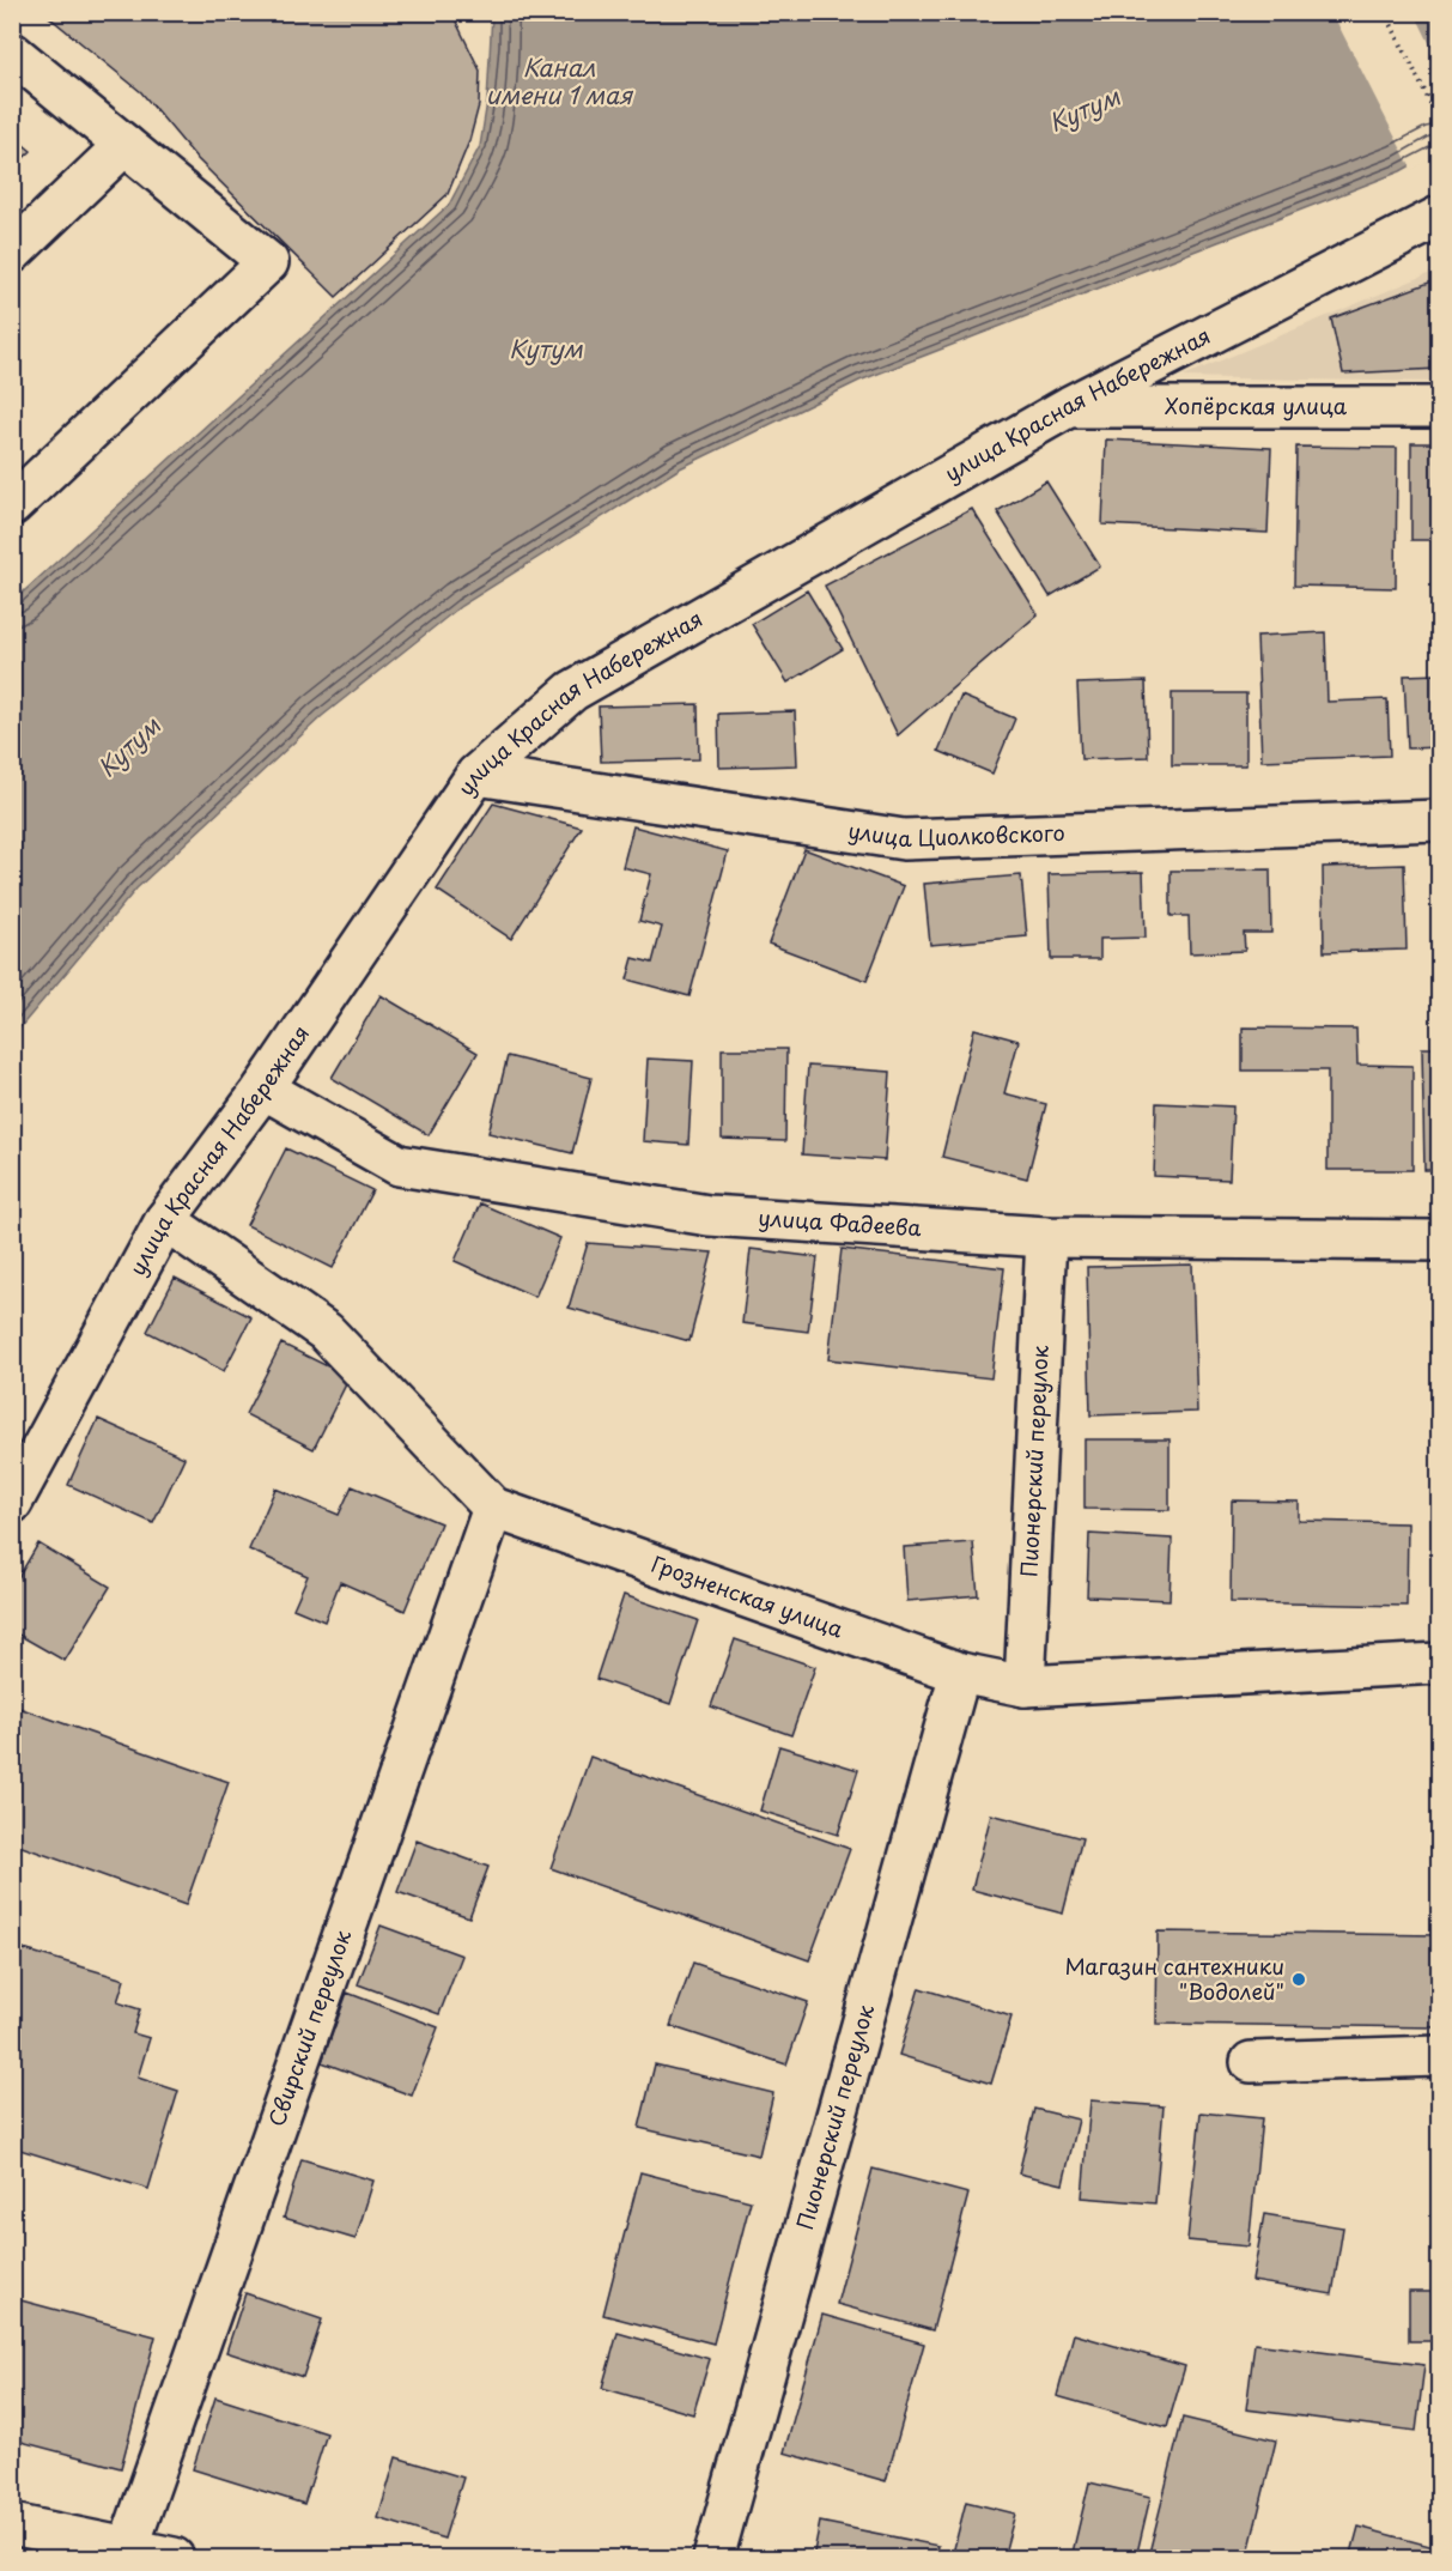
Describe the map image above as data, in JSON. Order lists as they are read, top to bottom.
{
  "streets": {
    "street": [
      "улица Красная Набережная",
      "Хопёрская улица",
      "улица Циолковского",
      "улица Фадеева",
      "Пионерский переулок",
      "Грозненская улица",
      "Свирский переулок"
    ]
  },
  "crossings": [
    ["улица Красная Набережная", "Хопёрская улица"],
    ["улица Красная Набережная", "улица Циолковского"],
    ["улица Красная Набережная", "улица Фадеева"],
    ["улица Красная Набережная", "Грозненская улица"],
    ["улица Фадеева", "Пионерский переулок"],
    ["Пионерский переулок", "Грозненская улица"],
    ["Грозненская улица", "Свирский переулок"]
  ],
  "water": ["Канал имени 1 мая", "Кутум"],
  "places": ["Магазин сантехники \"Водолей\""]
}
